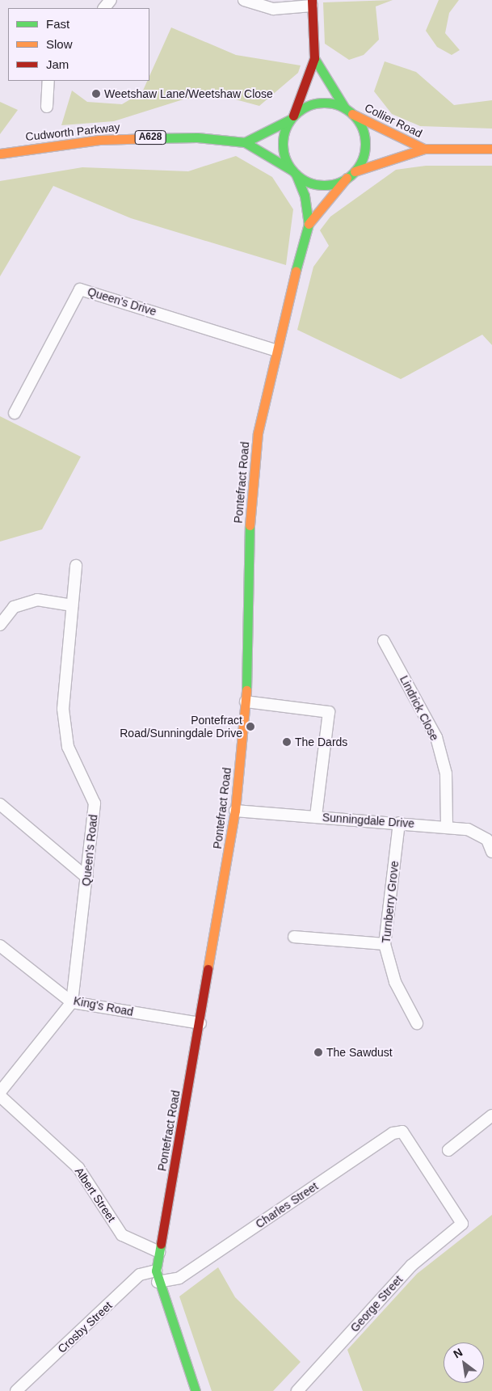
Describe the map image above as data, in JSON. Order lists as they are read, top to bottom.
{
  "streets": {
    "main road": [
      "Collier Road",
      "Cudworth Parkway",
      "A628",
      "Pontefract Road"
    ],
    "street": [
      "Queen's Drive",
      "Lindrick Close",
      "Sunningdale Drive",
      "Queen's Road",
      "Turnberry Grove",
      "King's Road",
      "Albert Street",
      "Charles Street",
      "George Street",
      "Crosby Street"
    ]
  },
  "crossings": [
    ["Collier Road", "Cudworth Parkway"],
    ["Collier Road", "A628"],
    ["Collier Road", "Pontefract Road"],
    ["Cudworth Parkway", "A628"],
    ["Cudworth Parkway", "Pontefract Road"],
    ["A628", "Pontefract Road"],
    ["Queen's Drive", "Pontefract Road"],
    ["Pontefract Road", "Sunningdale Drive"],
    ["Pontefract Road", "King's Road"],
    ["Pontefract Road", "Albert Street"],
    ["Pontefract Road", "Charles Street"],
    ["Pontefract Road", "Crosby Street"],
    ["Lindrick Close", "Sunningdale Drive"],
    ["Sunningdale Drive", "Turnberry Grove"],
    ["Queen's Road", "King's Road"],
    ["Charles Street", "George Street"],
    ["Charles Street", "Crosby Street"]
  ],
  "places": [
    "Weetshaw Lane/Weetshaw Close",
    "Pontefract Road/Sunningdale Drive",
    "The Dards",
    "The Sawdust"
  ],
  "legend": ["Fast", "Slow", "Jam"],
  "north": "top left"
}
